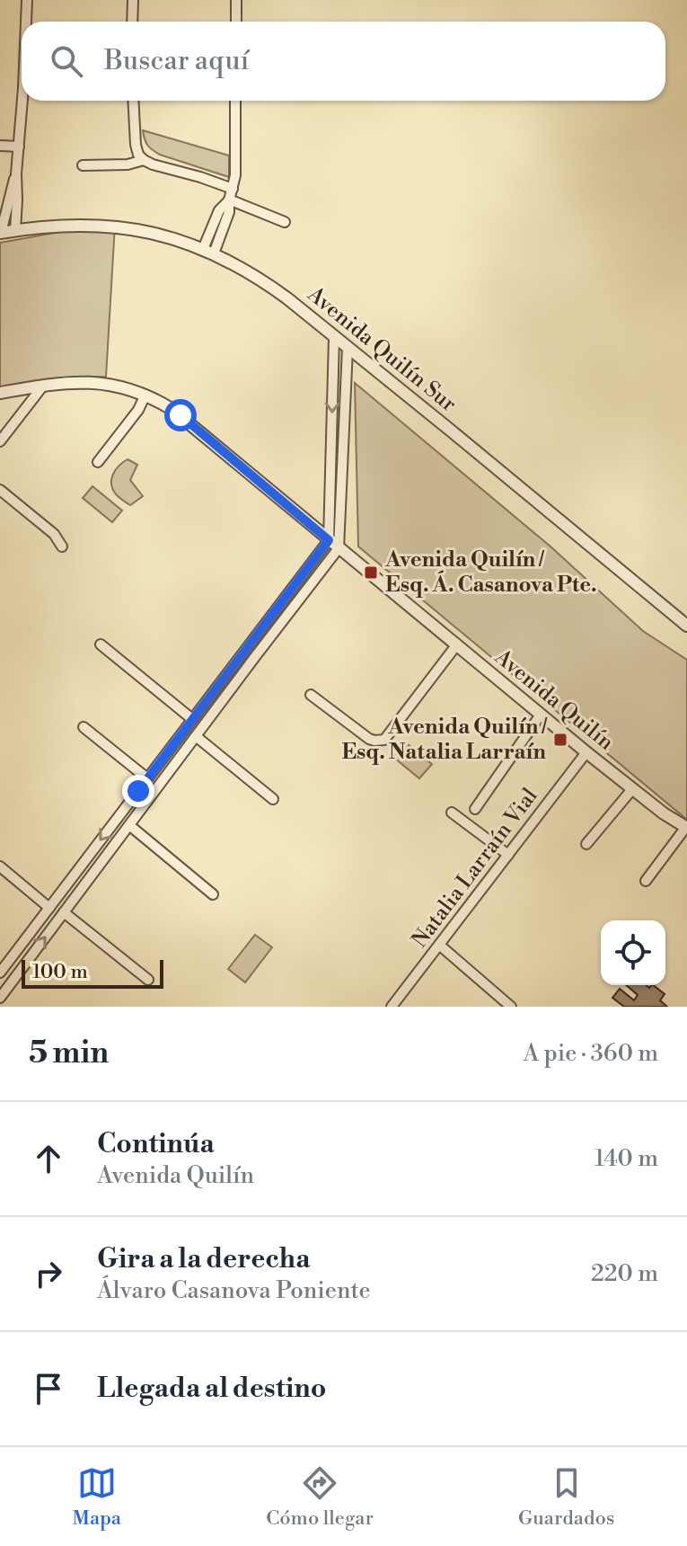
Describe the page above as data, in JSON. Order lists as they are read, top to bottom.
{
  "streets": {
    "street": ["Avenida Quilín Sur", "Avenida Quilín", "Natalia Larraín Vial"]
  },
  "crossings": [
    ["Avenida Quilín", "Natalia Larraín Vial"]
  ],
  "places": {
    "transit": ["Avenida Quilín / Esq. Á. Casanova Pte.", "Avenida Quilín / Esq. Natalia Larraín"]
  },
  "scale_bar": "100 m",
  "page": {
    "search": "Buscar aquí",
    "scale": "100 m",
    "heading": ["5 min", "A pie · 360 m"],
    "list": [
      ["Continúa", "Avenida Quilín", "140 m"],
      ["Gira a la derecha", "Álvaro Casanova Poniente", "220 m"],
      "Llegada al destino"
    ],
    "nav": ["Mapa", "Cómo llegar", "Guardados"]
  }
}
